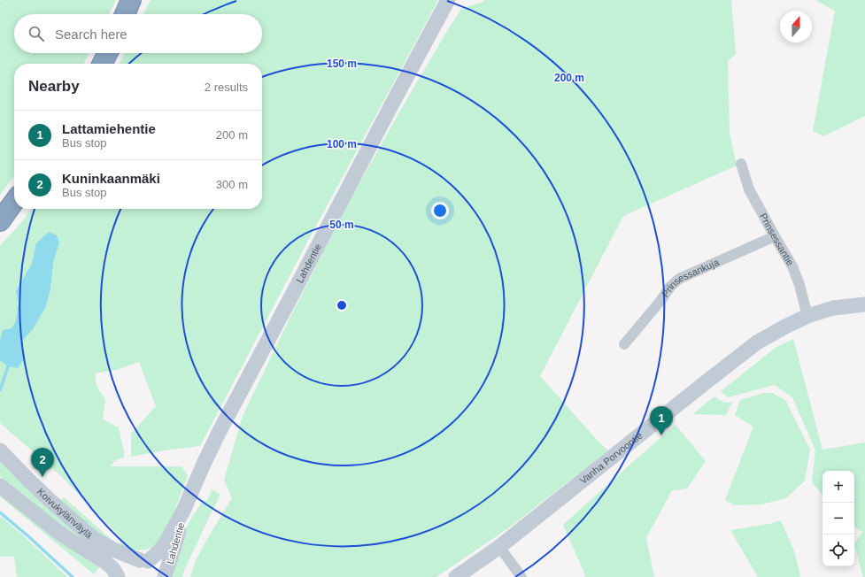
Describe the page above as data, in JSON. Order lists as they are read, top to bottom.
{
  "streets": {
    "main road": ["Lahdentie", "Vanha Porvoontie", "Koivukylänväylä"],
    "street": ["Prinsessantie", "Prinsessankuja"]
  },
  "crossings": [
    ["Prinsessantie", "Prinsessankuja"],
    ["Prinsessantie", "Vanha Porvoontie"],
    ["Lahdentie", "Koivukylänväylä"]
  ],
  "north": "top",
  "page": {
    "search": "Search here",
    "heading": ["Nearby", "2 results"],
    "list": [
      {
        "mark": "1",
        "name": "Lattamiehentie",
        "note": "Bus stop",
        "value": "200 m"
      },
      {
        "mark": "2",
        "name": "Kuninkaanmäki",
        "note": "Bus stop",
        "value": "300 m"
      }
    ],
    "pins": ["1", "2"],
    "map_buttons": ["+", "−"]
  },
  "rings": [
    "150 m",
    "200 m",
    "100 m",
    "50 m"
  ]
}
